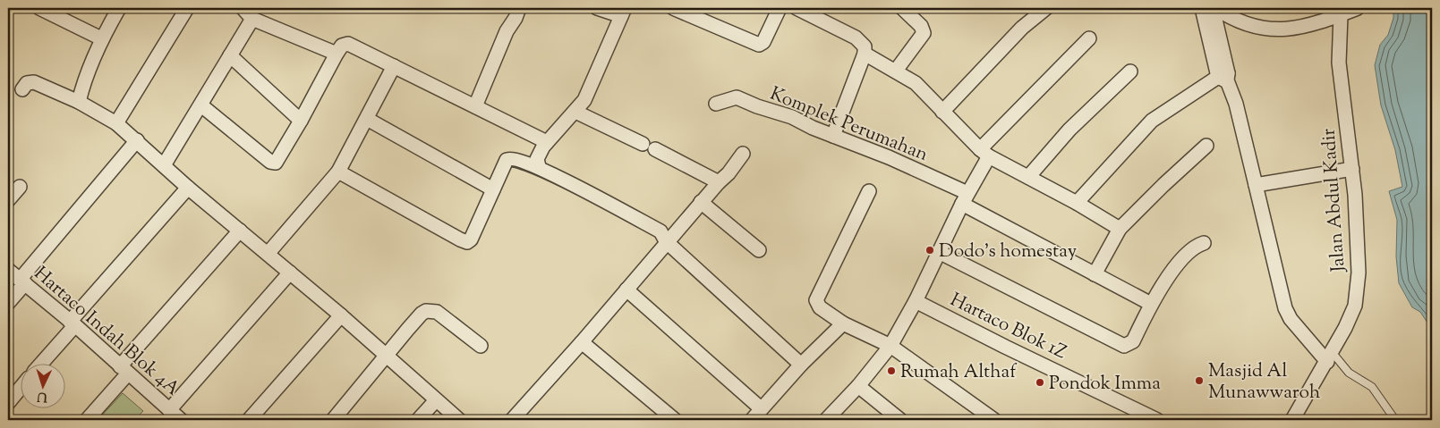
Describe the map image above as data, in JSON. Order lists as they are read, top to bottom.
{
  "streets": {
    "street": [
      "Komplek Perumahan",
      "Jalan Abdul Kadir",
      "Hartaco Blok 1Z",
      "Hartaco Indah Blok 4A"
    ]
  },
  "places": [
    "Dodo's homestay",
    "Rumah Althaf",
    "Masjid Al Munawwaroh",
    "Pondok Imma"
  ],
  "north": "bottom"
}
